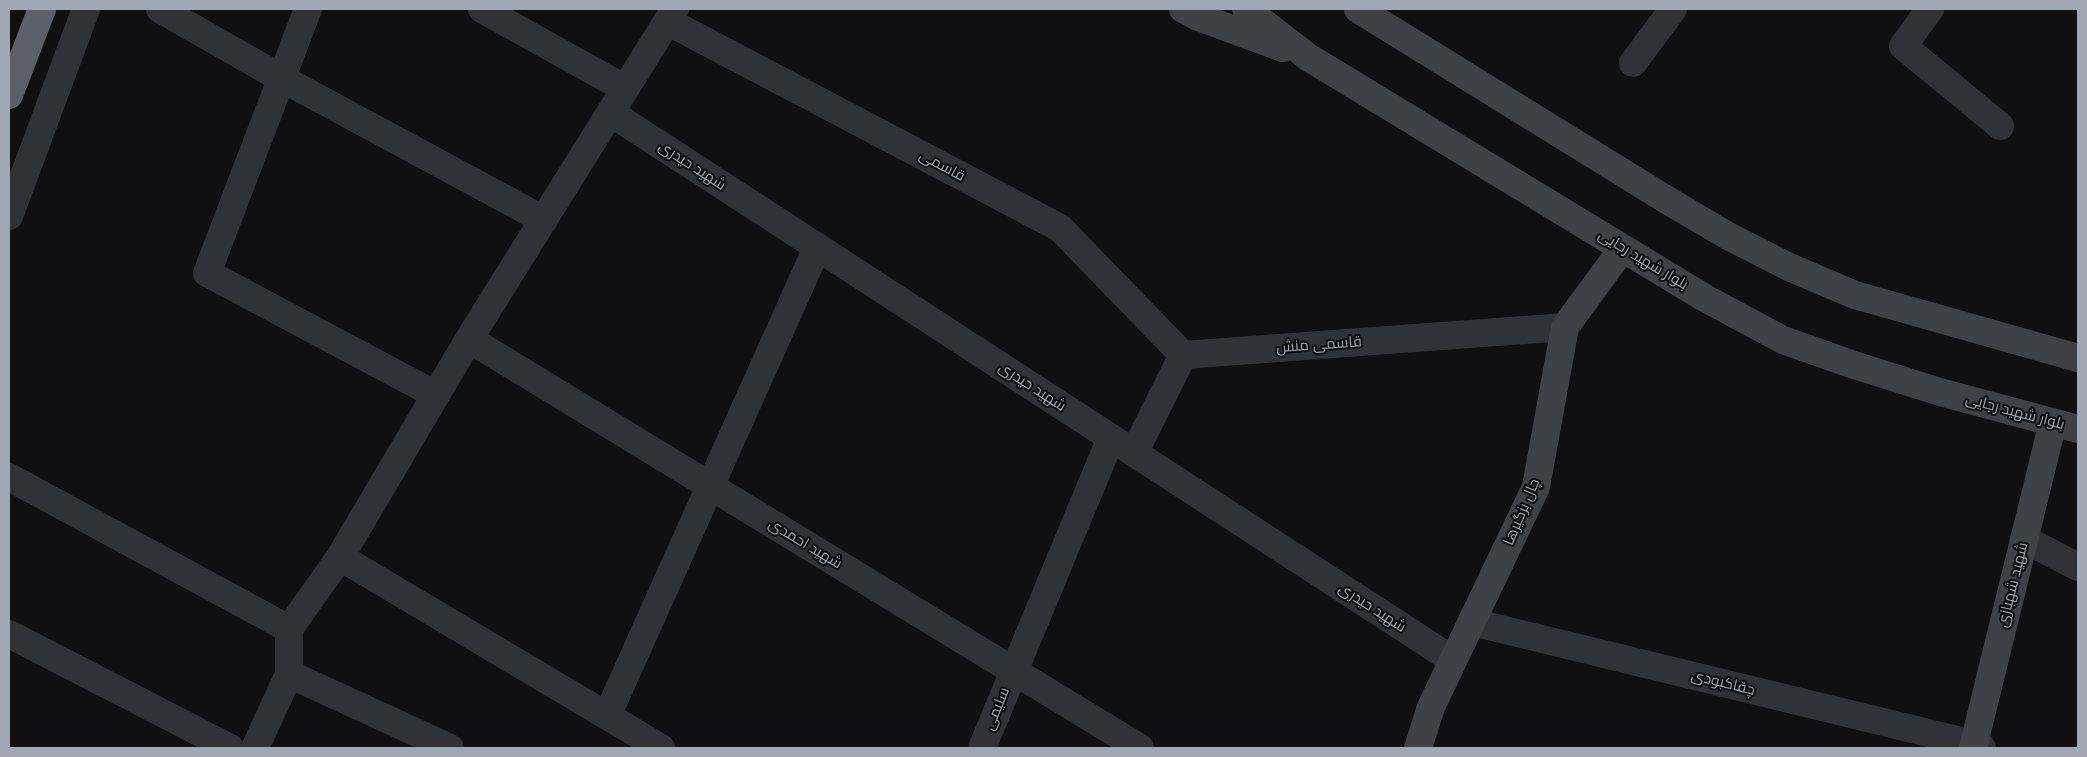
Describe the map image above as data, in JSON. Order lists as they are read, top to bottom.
{
  "streets": {
    "main road": ["بلوار شهید رجایی", "چال بزگیرها", "شهید شهبازی"],
    "street": [
      "شهید حیدری",
      "قاسمی",
      "قاسمی منش",
      "شهید احمدی",
      "چقاکبودی",
      "سلیمی"
    ]
  },
  "crossings": [
    ["شهید حیدری", "چال بزگیرها"],
    ["شهید حیدری", "سلیمی"],
    ["قاسمی", "قاسمی منش"],
    ["بلوار شهید رجایی", "چال بزگیرها"],
    ["بلوار شهید رجایی", "شهید شهبازی"],
    ["قاسمی منش", "چال بزگیرها"],
    ["چال بزگیرها", "چقاکبودی"],
    ["شهید احمدی", "سلیمی"],
    ["شهید شهبازی", "چقاکبودی"]
  ]
}
